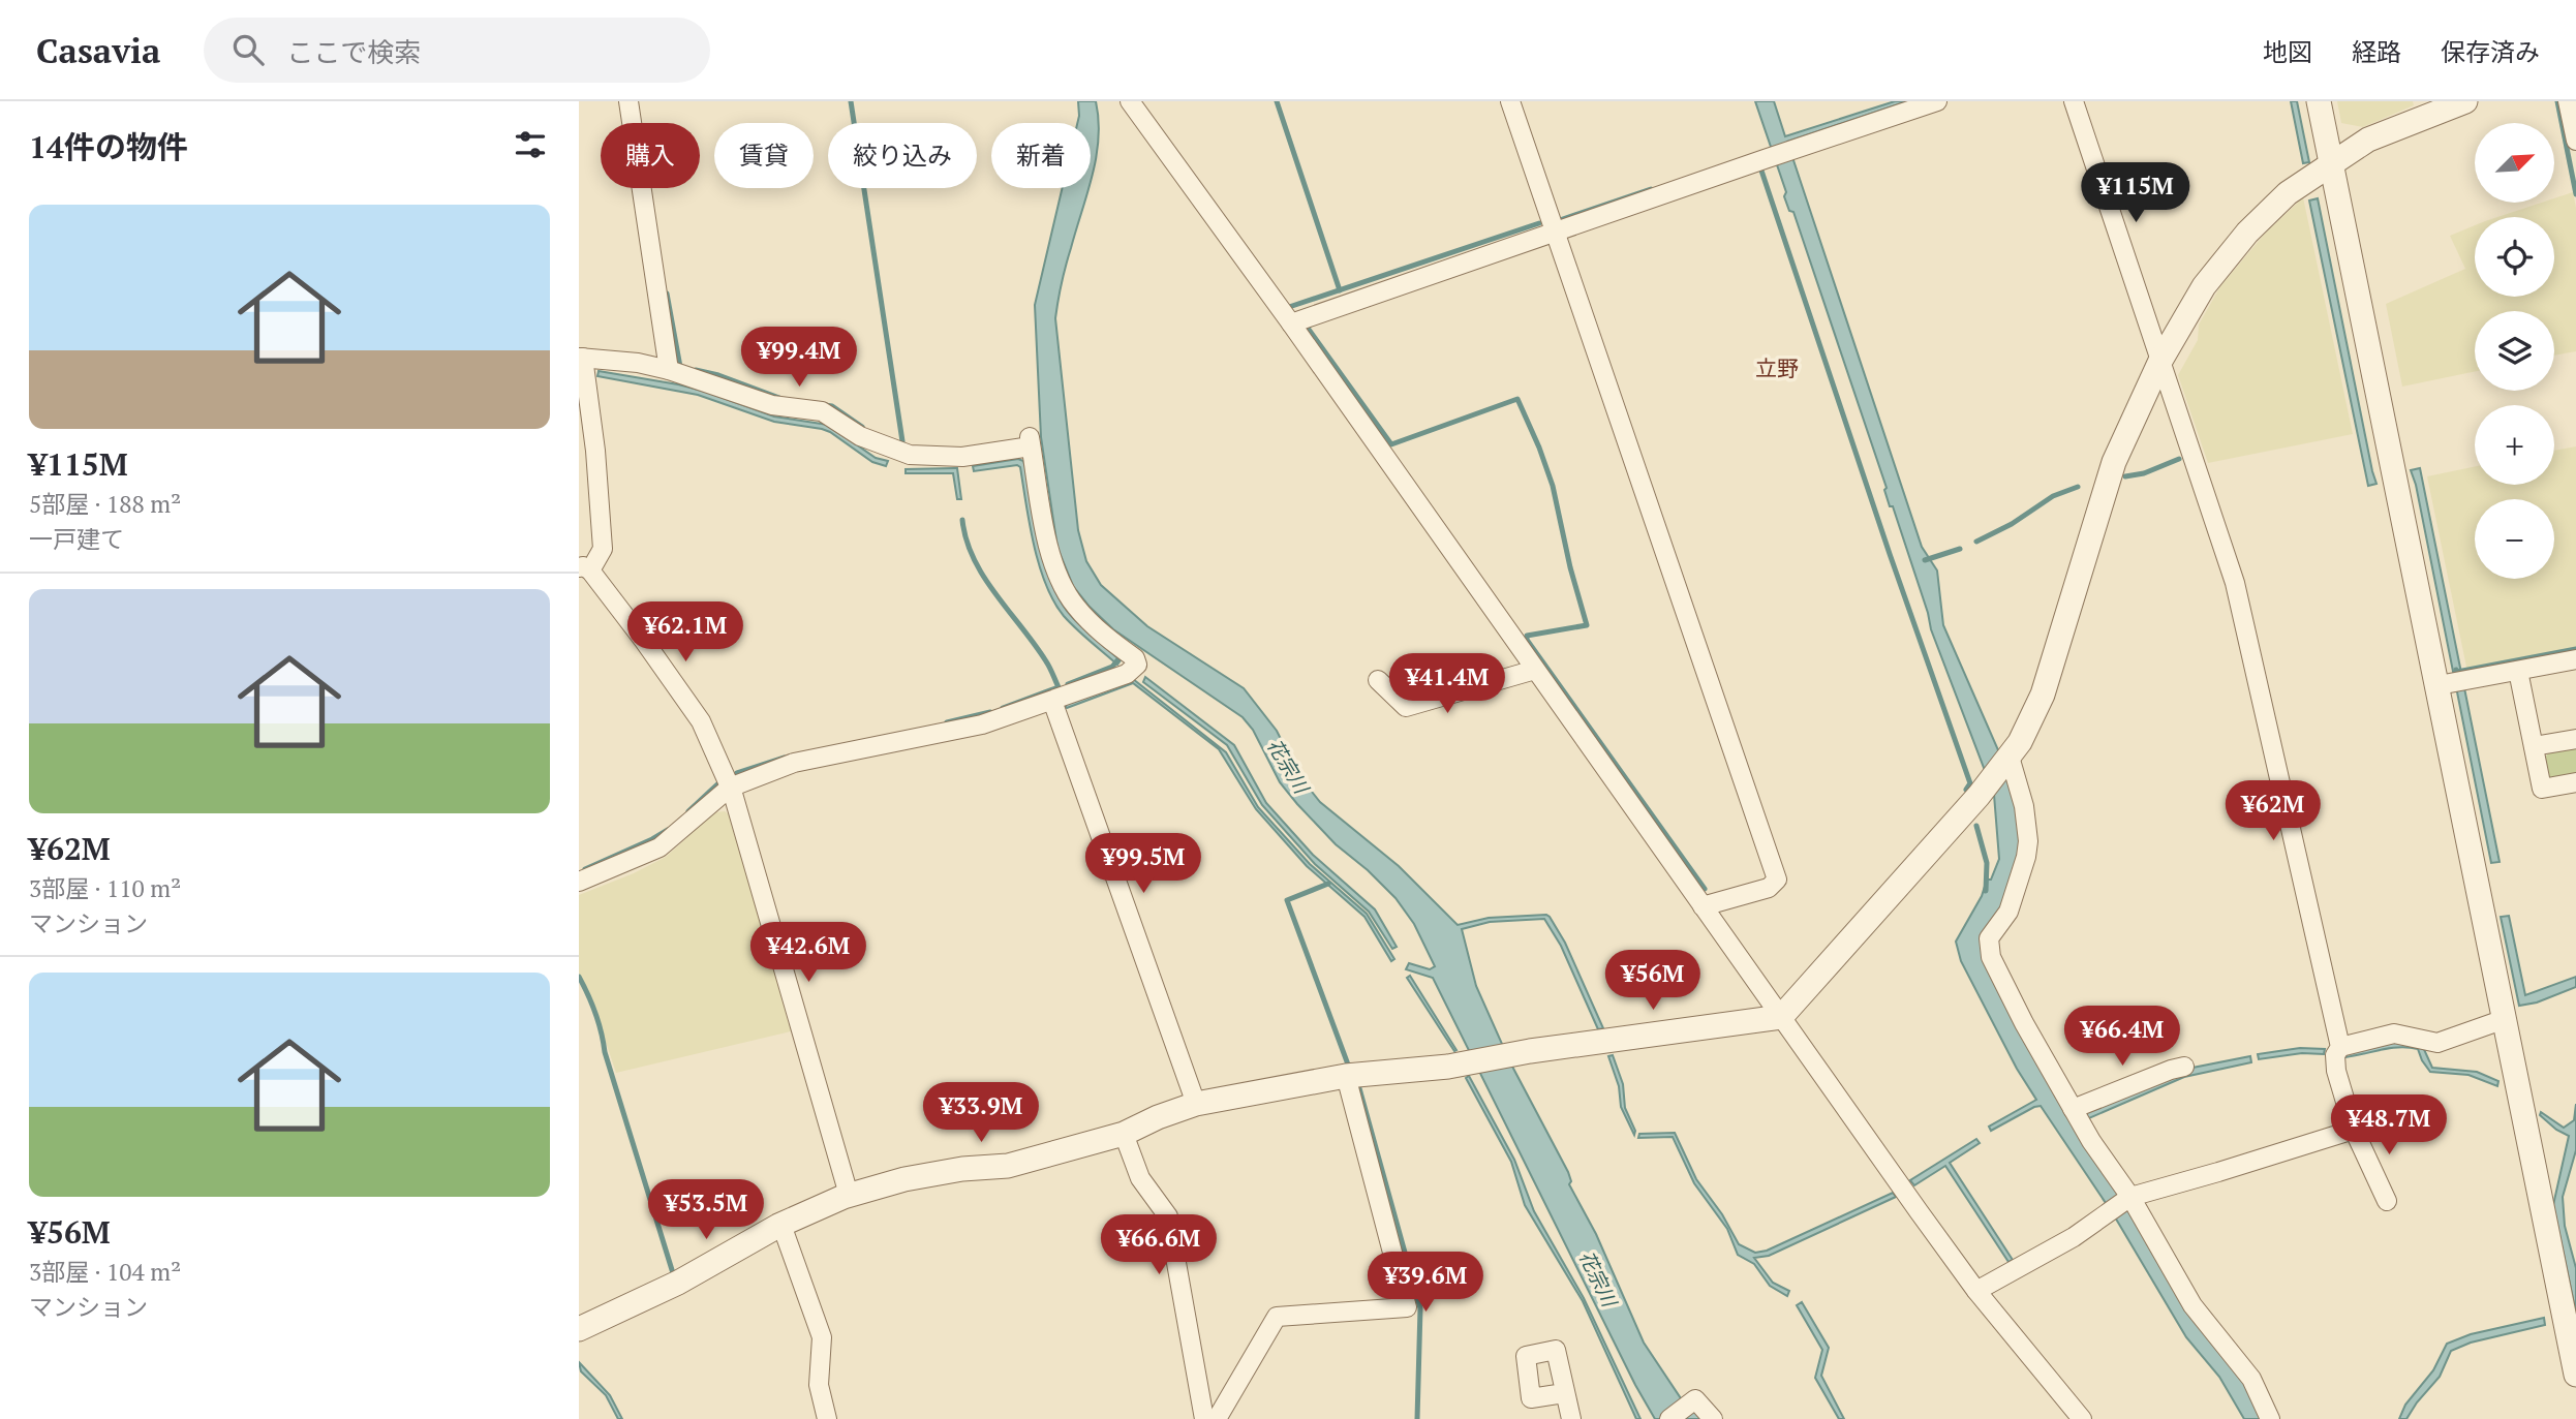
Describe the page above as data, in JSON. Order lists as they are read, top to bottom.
{
  "districts": ["立野"],
  "water": ["花宗川"],
  "north": "top right",
  "page": {
    "header": "Casavia",
    "search": "ここで検索",
    "nav": ["地図", "経路", "保存済み"],
    "heading": "14件の物件",
    "map_buttons": ["+", "−"],
    "chip": [
      "購入",
      "賃貸",
      "絞り込み",
      "新着"
    ],
    "price": [
      "¥115M",
      "¥99.4M",
      "¥62.1M",
      "¥41.4M",
      "¥62M",
      "¥99.5M",
      "¥42.6M",
      "¥56M",
      "¥66.4M",
      "¥33.9M",
      "¥48.7M",
      "¥53.5M",
      "¥66.6M",
      "¥39.6M"
    ],
    "list": [
      {
        "name": "¥115M",
        "note": "5部屋 · 188 m² · 一戸建て"
      },
      {
        "name": "¥62M",
        "note": "3部屋 · 110 m² · マンション"
      },
      {
        "name": "¥56M",
        "note": "3部屋 · 104 m² · マンション"
      }
    ]
  }
}
